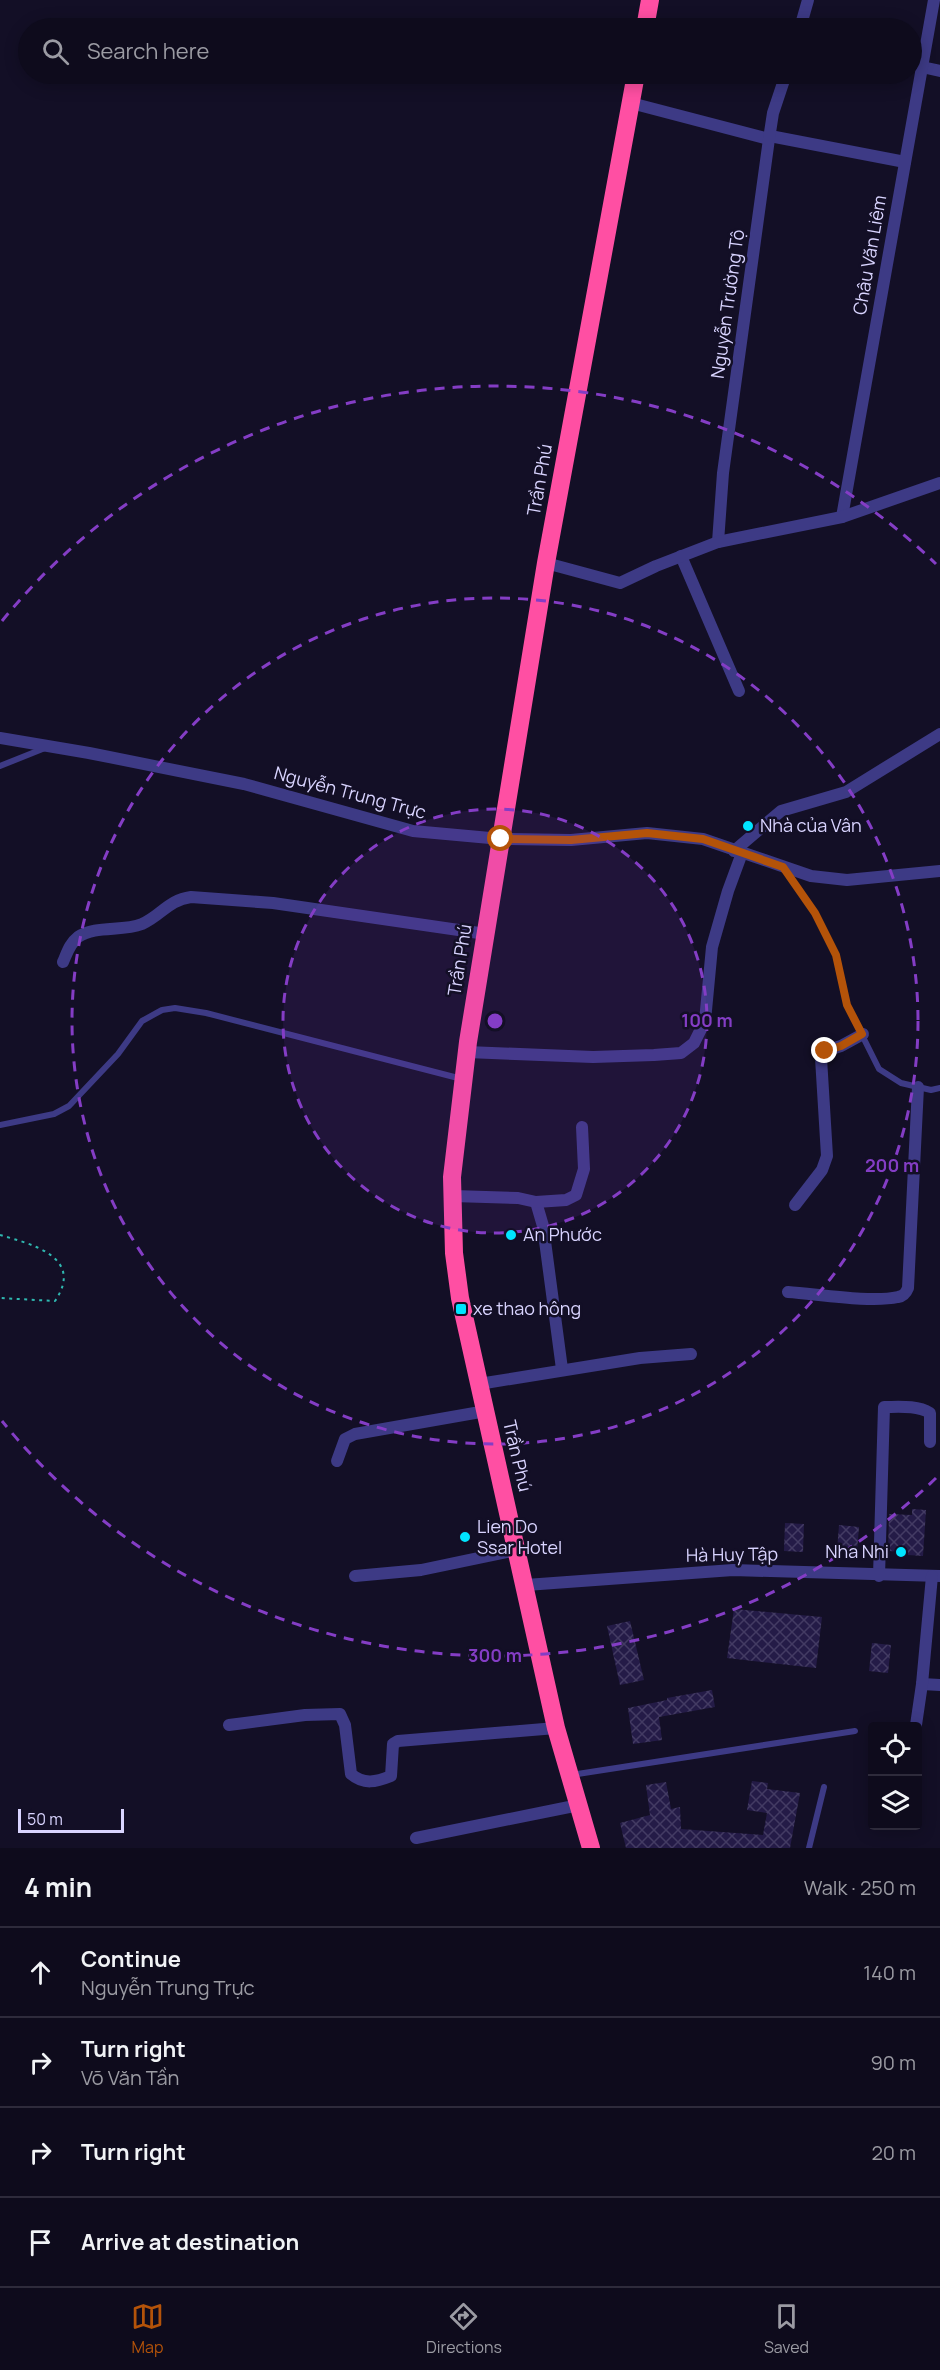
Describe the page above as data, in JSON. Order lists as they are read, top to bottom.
{
  "streets": {
    "highway": ["Trần Phú"],
    "street": [
      "Châu Văn Liêm",
      "Nguyễn Trường Tộ",
      "Nguyễn Trung Trực",
      "Hà Huy Tập"
    ]
  },
  "crossings": [
    ["Trần Phú", "Nguyễn Trung Trực"],
    ["Trần Phú", "Hà Huy Tập"]
  ],
  "places": {
    "other": [
      "Nhà của Vân",
      "An Phước",
      "Lien Do Ssar Hotel",
      "Nha Nhi"
    ],
    "transit": ["xe thao hông"]
  },
  "scale_bar": "50 m",
  "page": {
    "search": "Search here",
    "scale": "50 m",
    "heading": ["4 min", "Walk · 250 m"],
    "list": [
      ["Continue", "Nguyễn Trung Trực", "140 m"],
      ["Turn right", "Võ Văn Tần", "90 m"],
      ["Turn right", "20 m"],
      "Arrive at destination"
    ],
    "nav": ["Map", "Directions", "Saved"]
  },
  "rings": ["100 m", "200 m", "300 m"]
}
